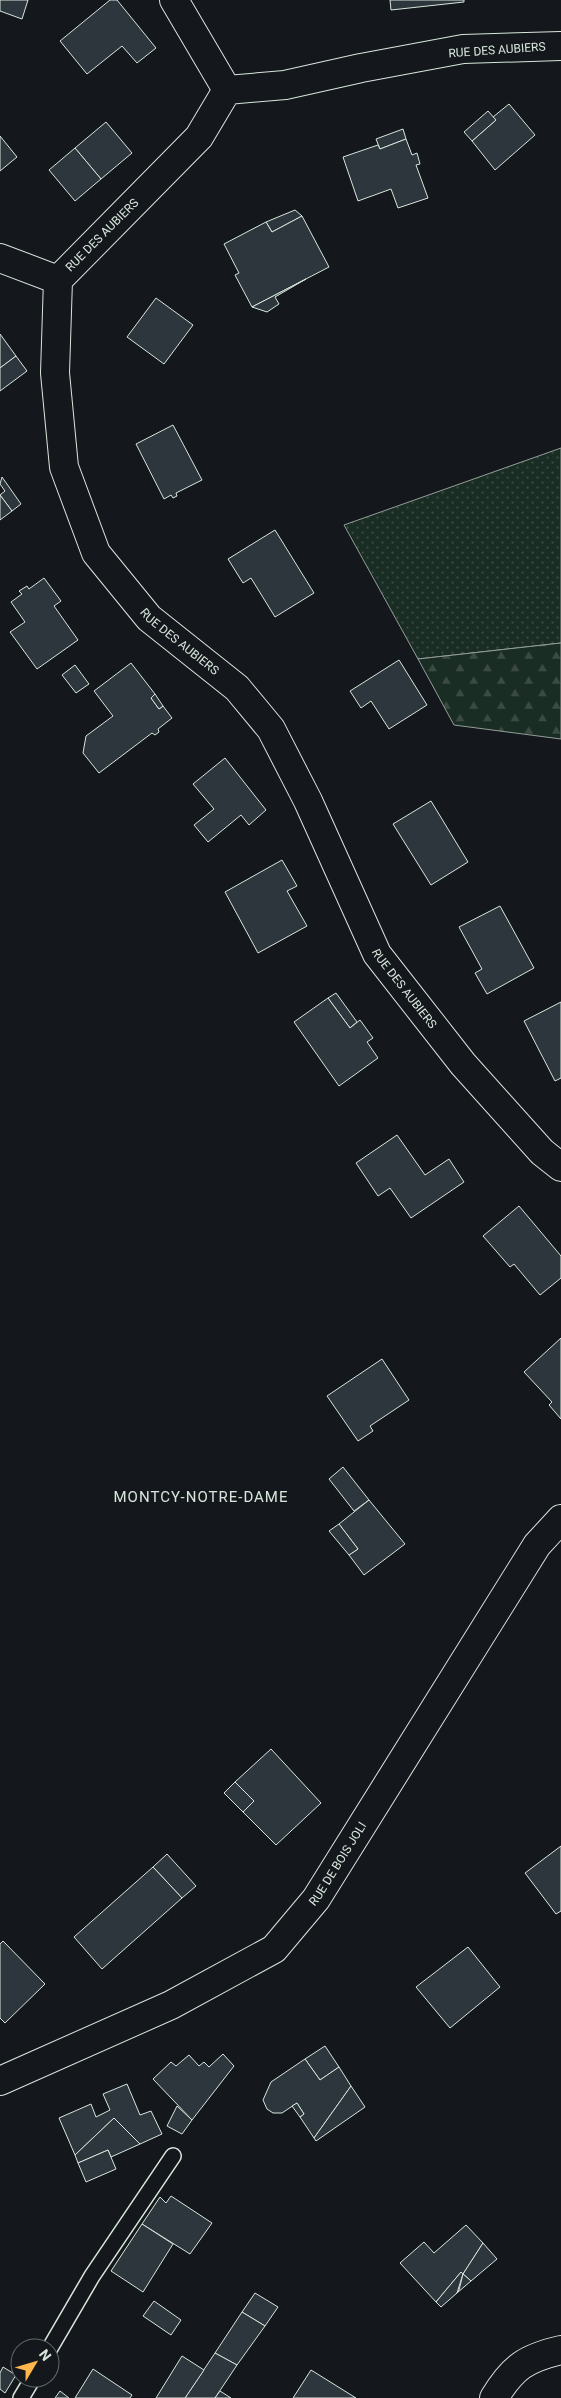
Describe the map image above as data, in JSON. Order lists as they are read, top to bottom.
{
  "streets": {
    "street": ["RUE DES AUBIERS", "RUE DE BOIS JOLI"]
  },
  "districts": ["MONTCY-NOTRE-DAME"],
  "north": "top right"
}
